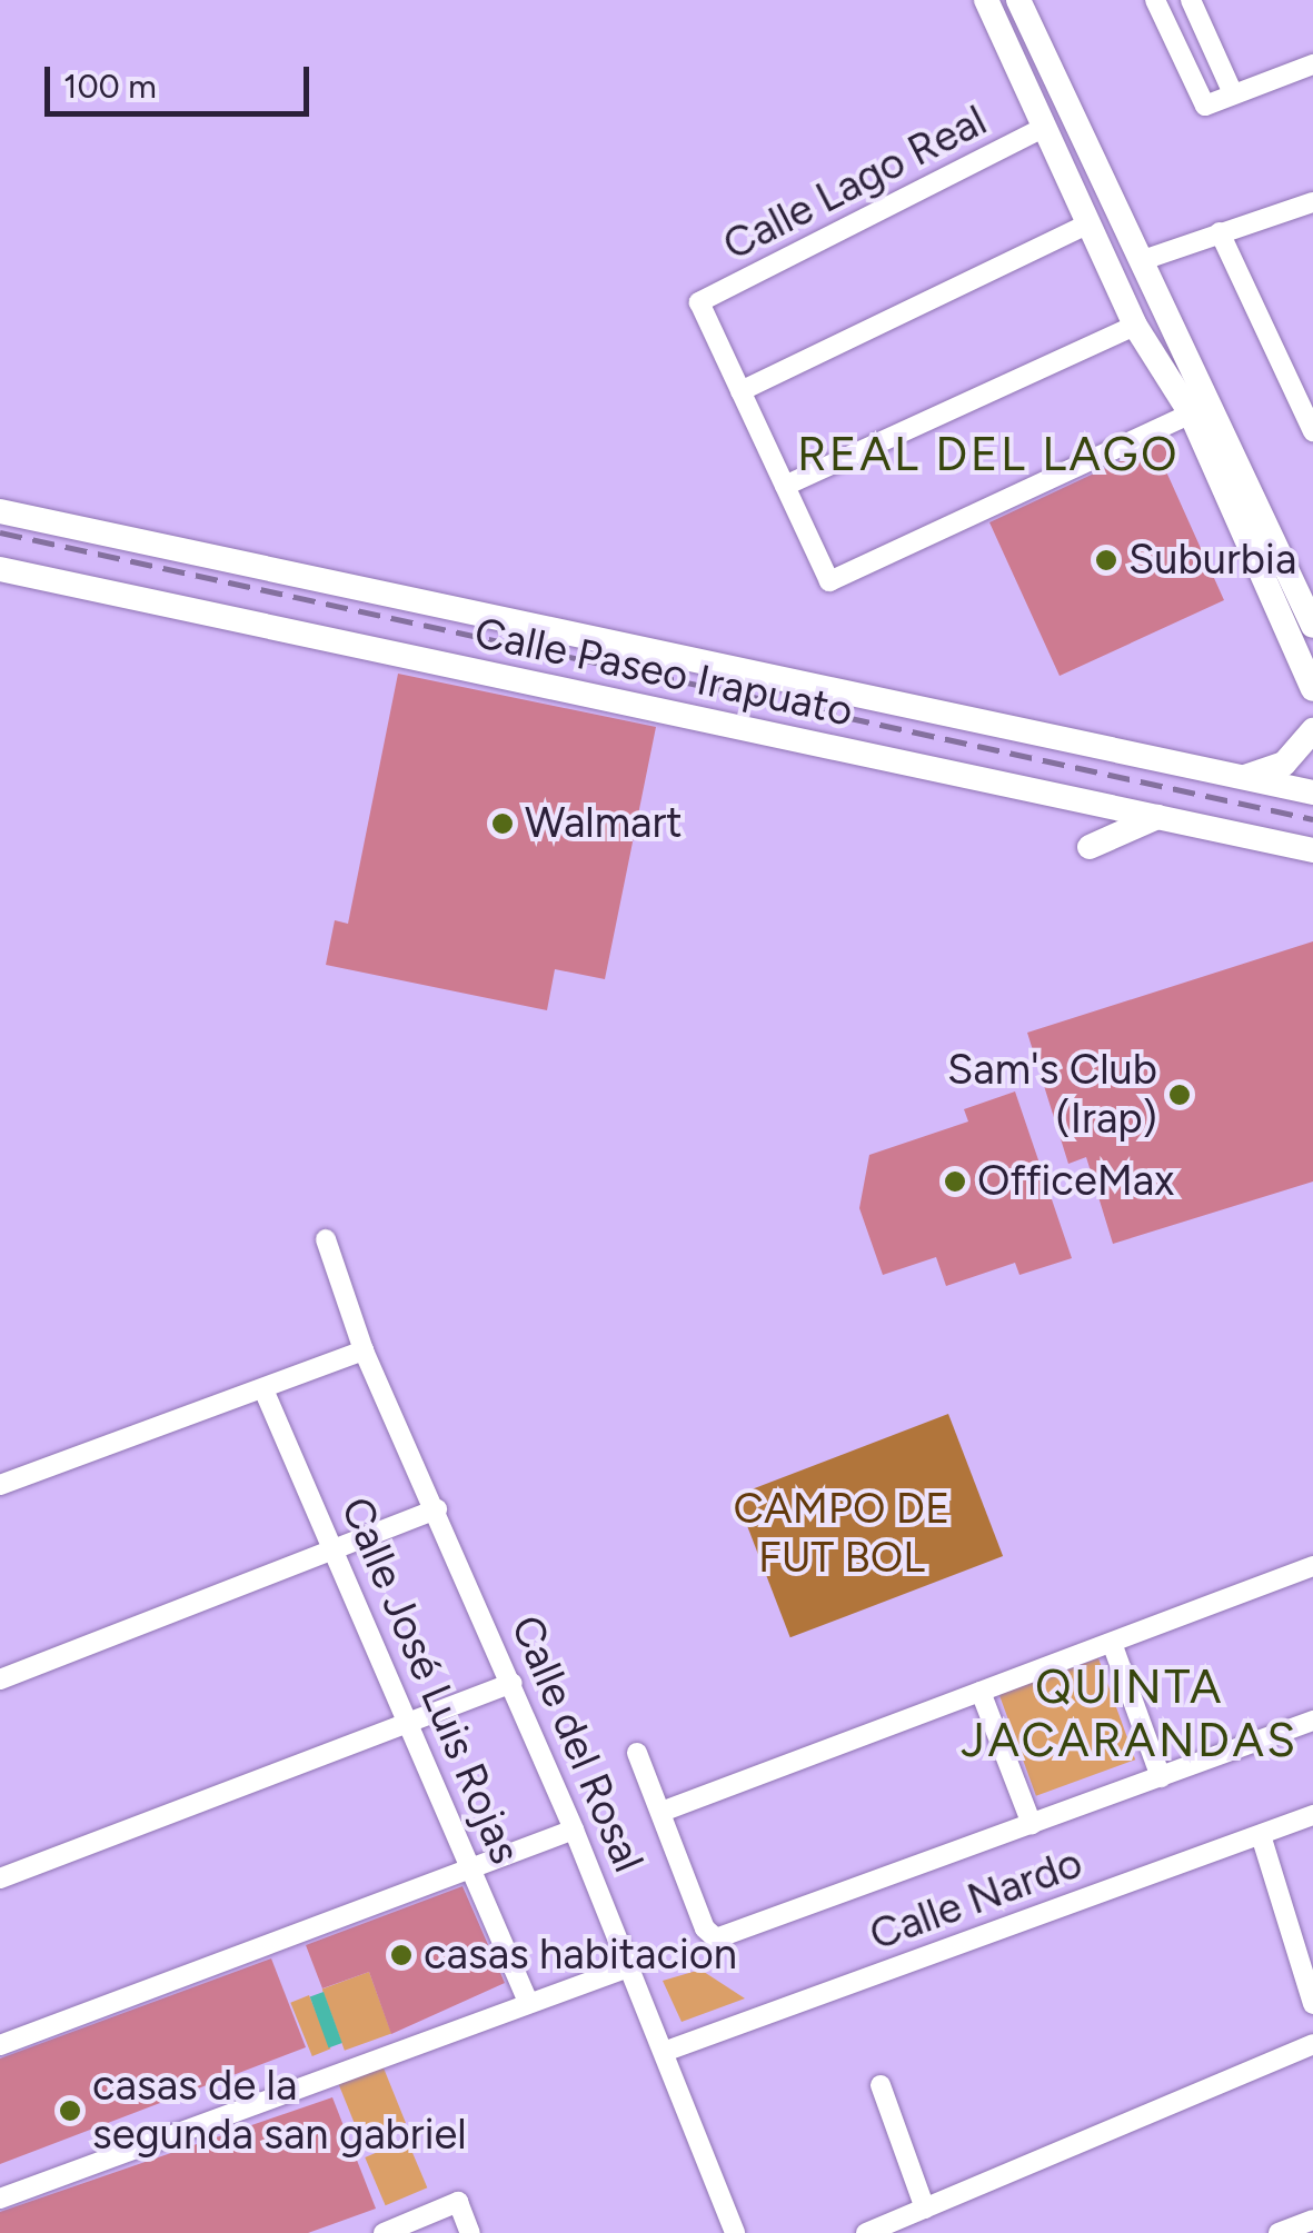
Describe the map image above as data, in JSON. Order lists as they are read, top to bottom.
{
  "streets": {
    "main road": ["Calle Paseo Irapuato"],
    "street": [
      "Calle Lago Real",
      "Calle José Luis Rojas",
      "Calle del Rosal",
      "Calle Nardo"
    ]
  },
  "crossings": [
    ["Calle del Rosal", "Calle Nardo"]
  ],
  "districts": ["REAL DEL LAGO", "QUINTA JACARANDAS"],
  "parks": ["CAMPO DE FUT BOL"],
  "places": [
    "Suburbia",
    "Walmart",
    "Sam's Club (Irap)",
    "OfficeMax",
    "casas habitacion",
    "casas de la segunda san gabriel"
  ],
  "scale_bar": "100 m"
}
